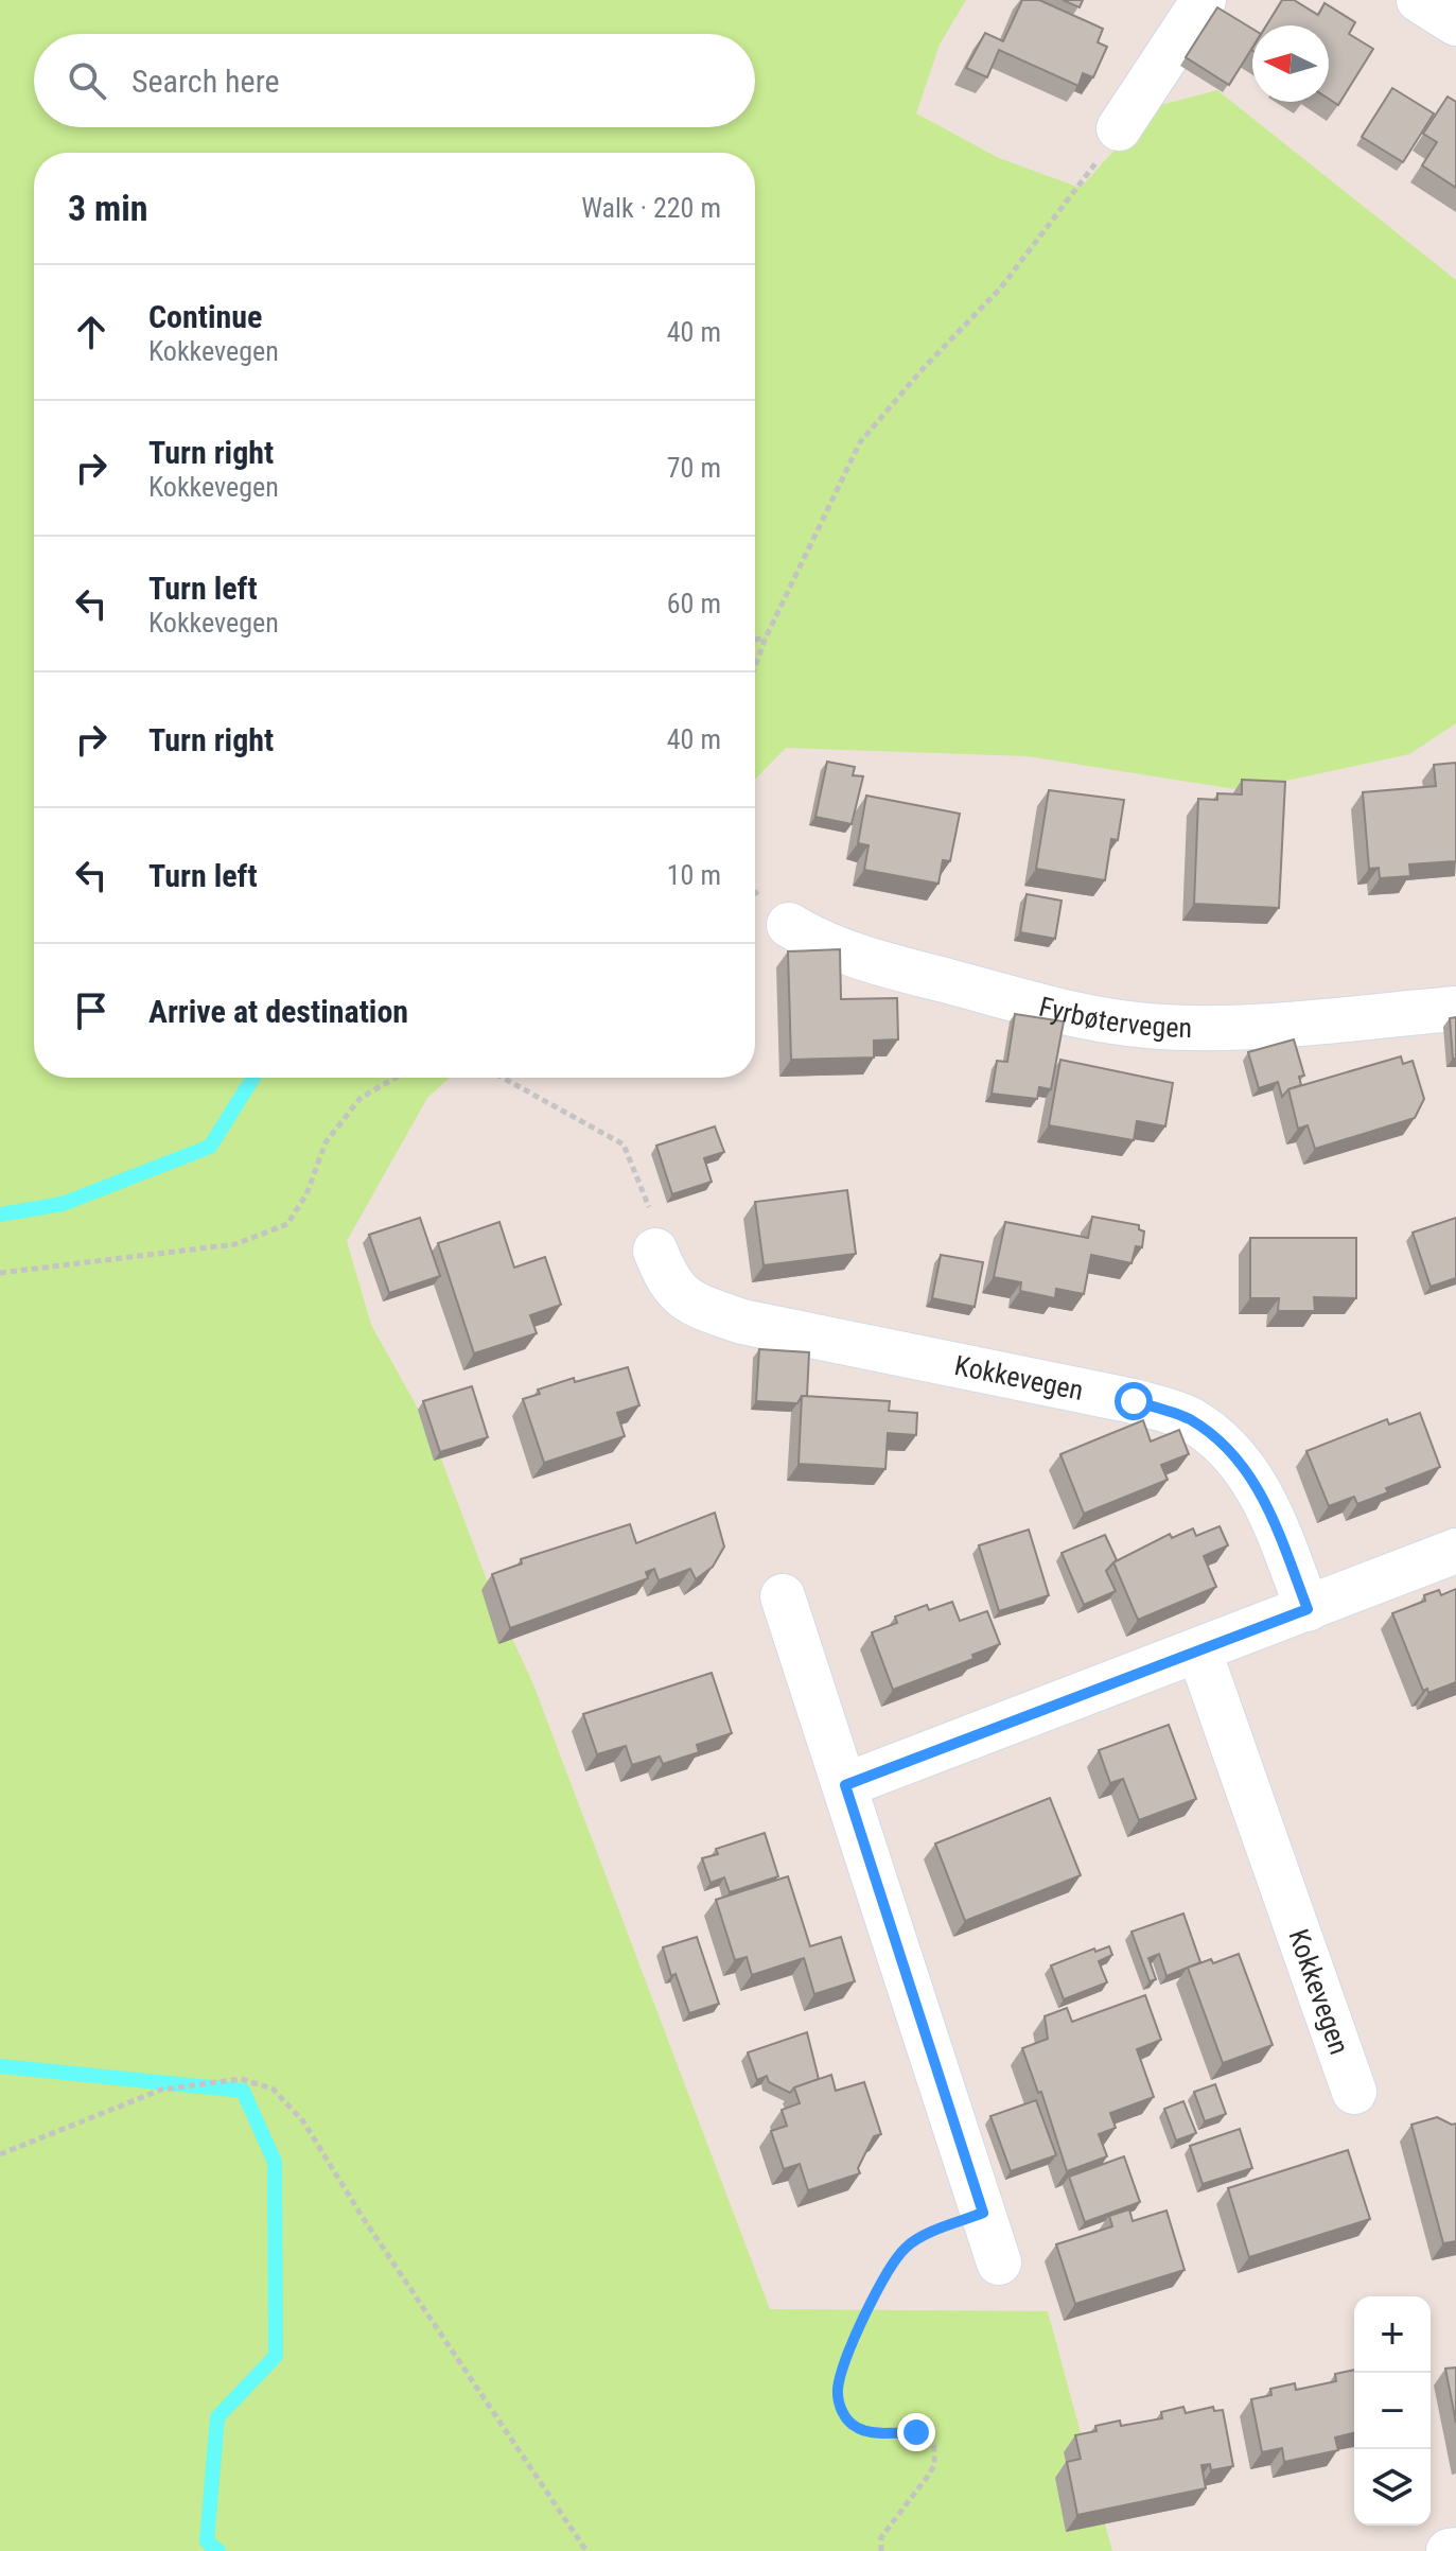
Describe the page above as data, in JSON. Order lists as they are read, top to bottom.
{
  "streets": {
    "street": ["Fyrbøtervegen", "Kokkevegen"]
  },
  "north": "left",
  "page": {
    "search": "Search here",
    "heading": ["3 min", "Walk · 220 m"],
    "list": [
      ["Continue", "Kokkevegen", "40 m"],
      ["Turn right", "Kokkevegen", "70 m"],
      ["Turn left", "Kokkevegen", "60 m"],
      ["Turn right", "40 m"],
      ["Turn left", "10 m"],
      "Arrive at destination"
    ],
    "map_buttons": ["+", "−"]
  }
}
